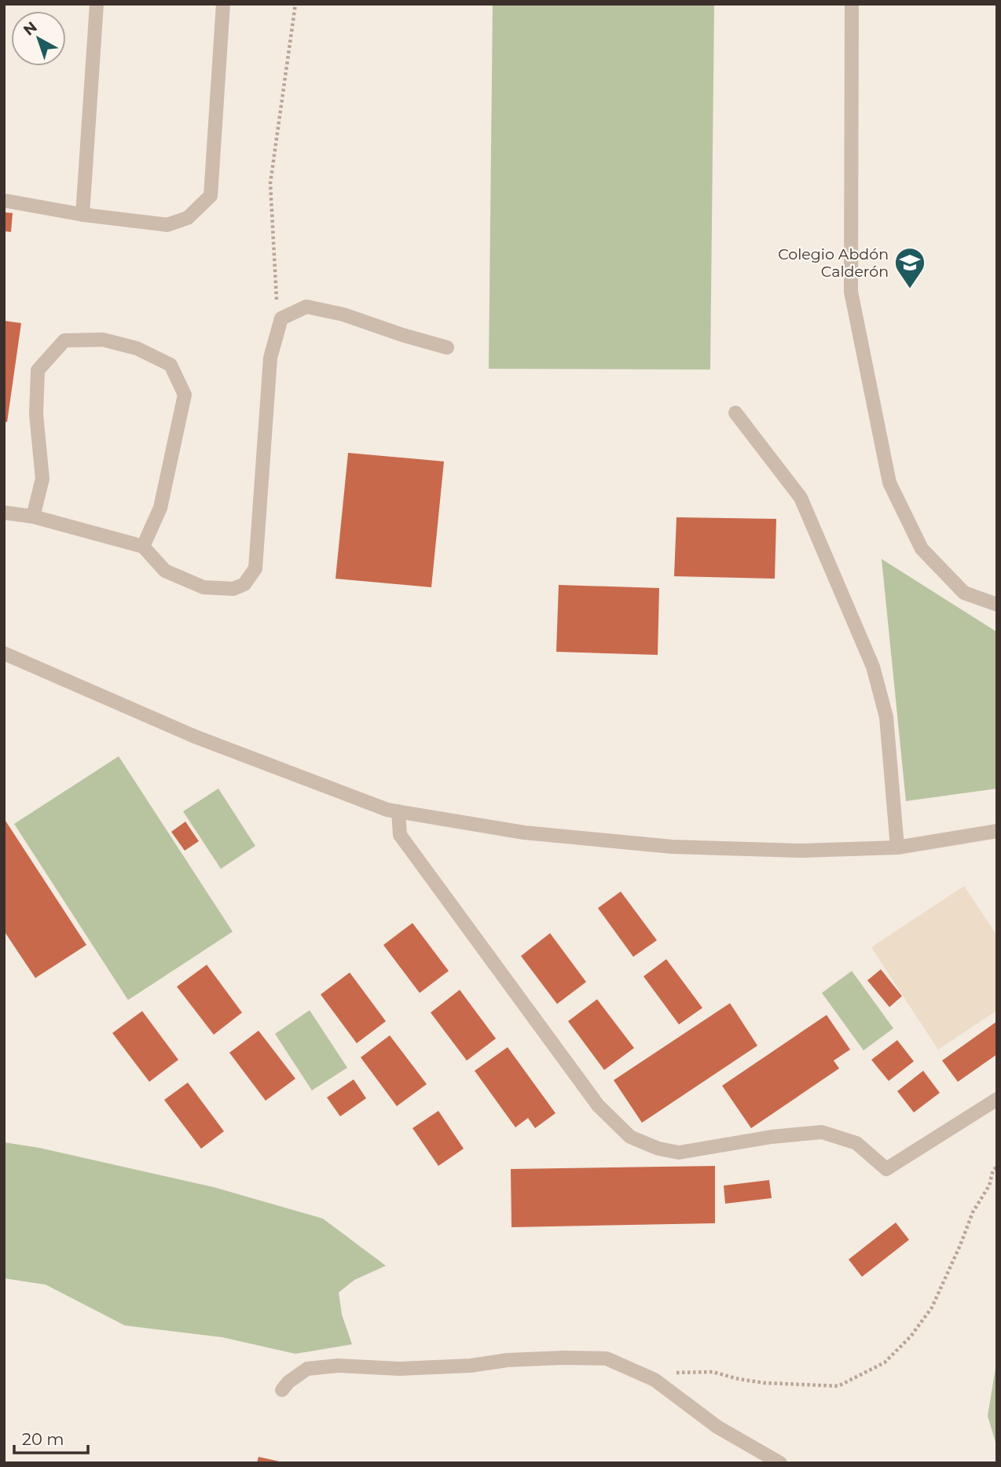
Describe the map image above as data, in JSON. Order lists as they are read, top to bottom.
{
  "places": {
    "school or university": ["Colegio Abdón Calderón"]
  },
  "scale_bar": "20 m",
  "north": "top left"
}
